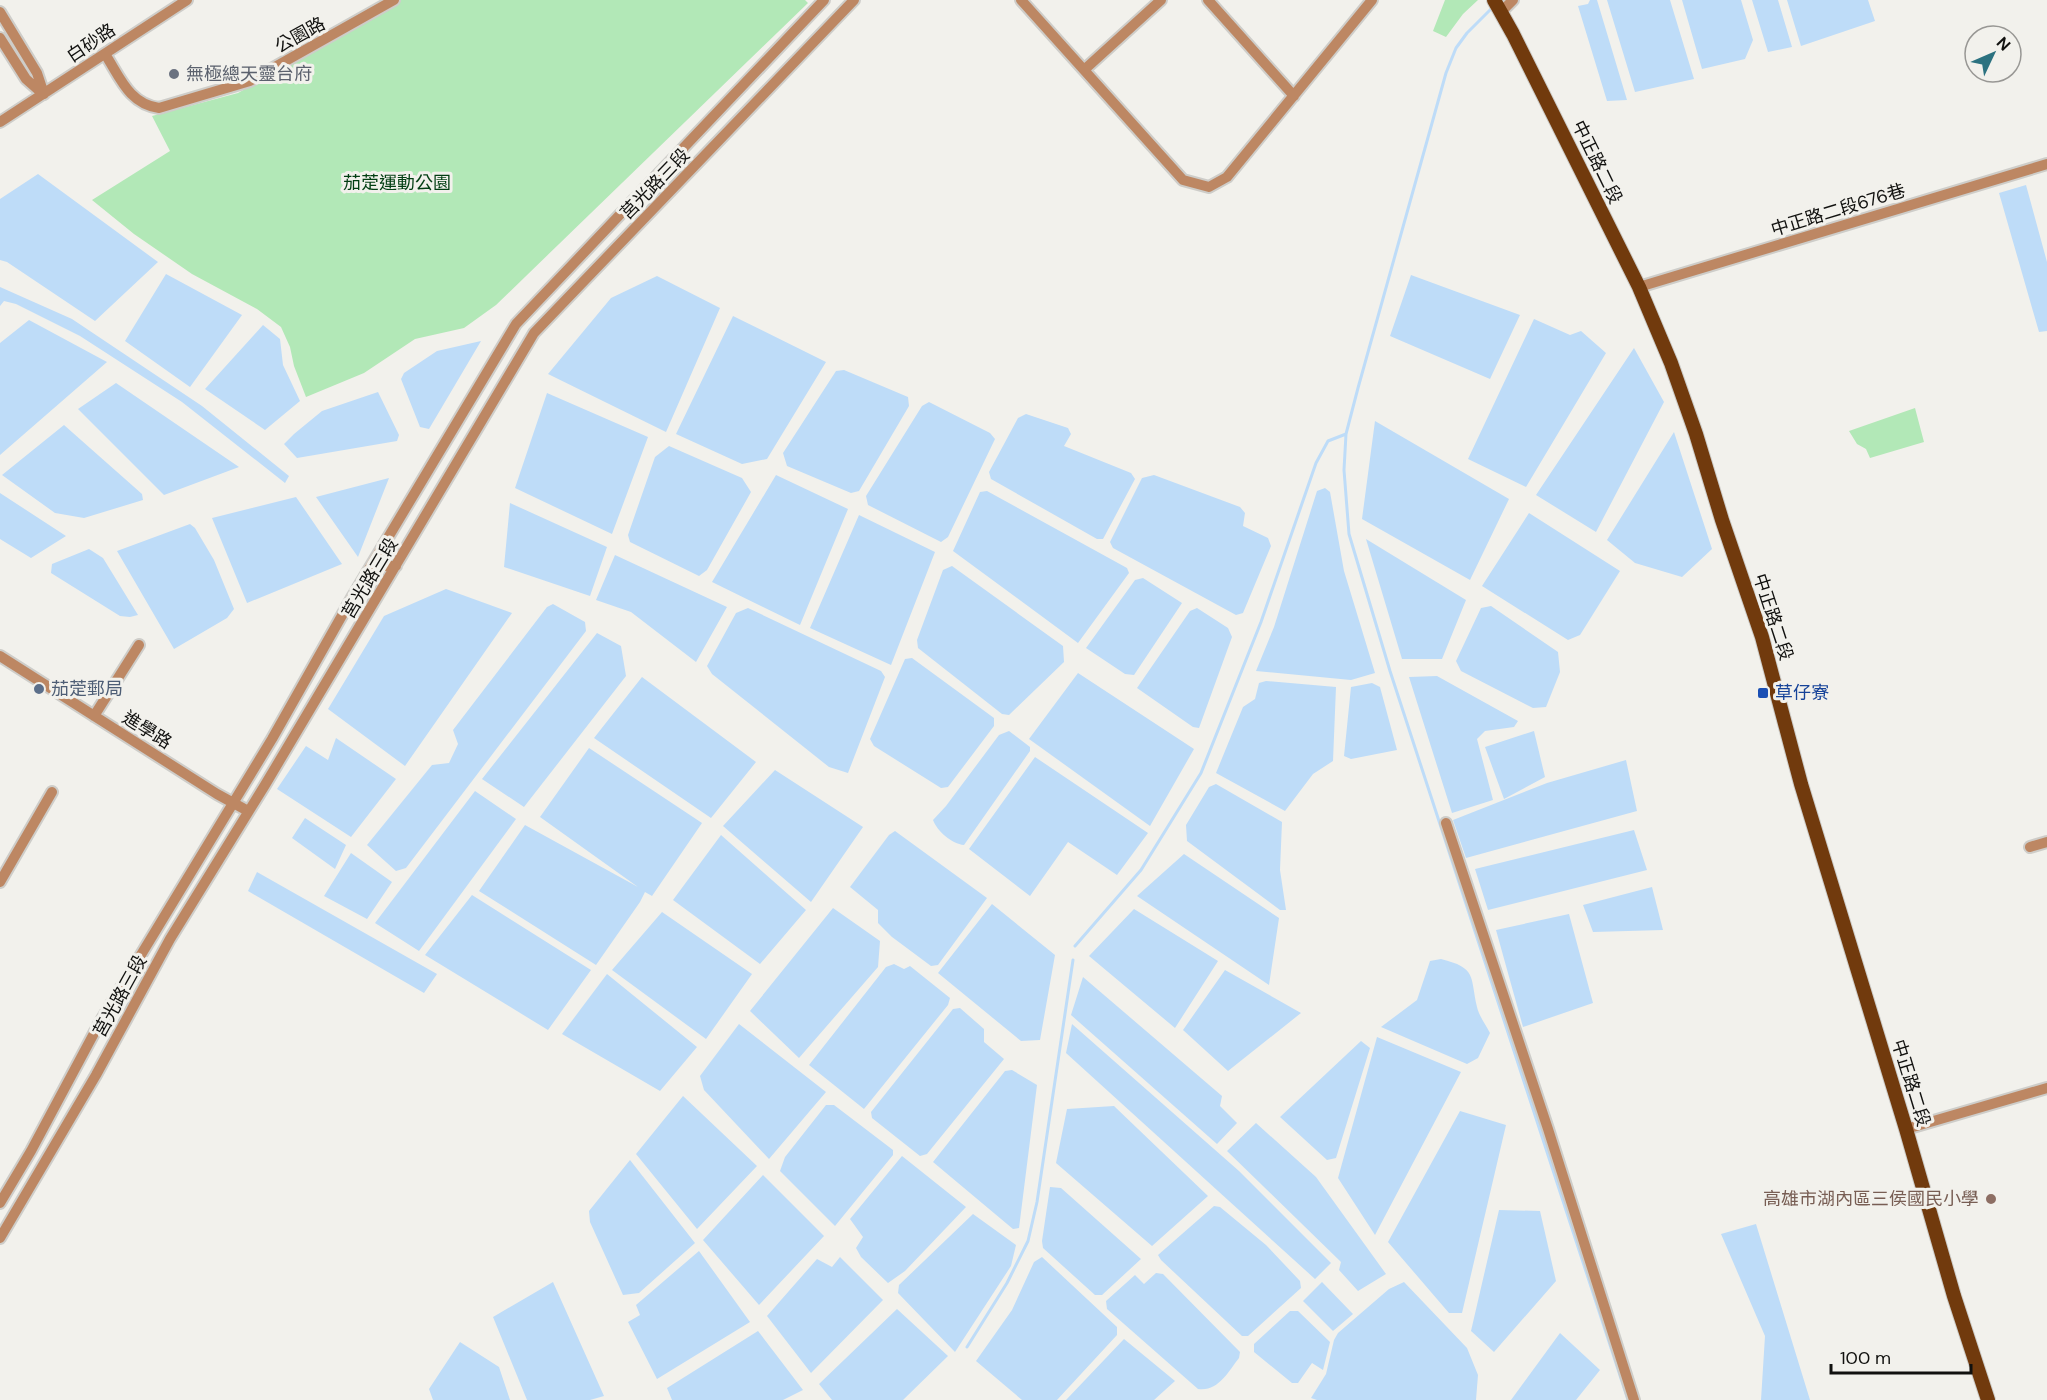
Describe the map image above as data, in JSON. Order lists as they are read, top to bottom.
{
  "streets": {
    "main road": ["中正路二段"],
    "street": [
      "公園路",
      "白砂路",
      "莒光路三段",
      "中正路二段676巷",
      "進學路"
    ]
  },
  "crossings": [
    ["公園路", "白砂路"],
    ["中正路二段", "中正路二段676巷"],
    ["莒光路三段", "進學路"]
  ],
  "parks": ["茄萣運動公園"],
  "places": {
    "other": ["無極總天靈台府", "茄萣郵局", "高雄市湖內區三侯國民小學"],
    "transit": ["草仔寮"]
  },
  "scale_bar": "100 m",
  "north": "top right"
}
